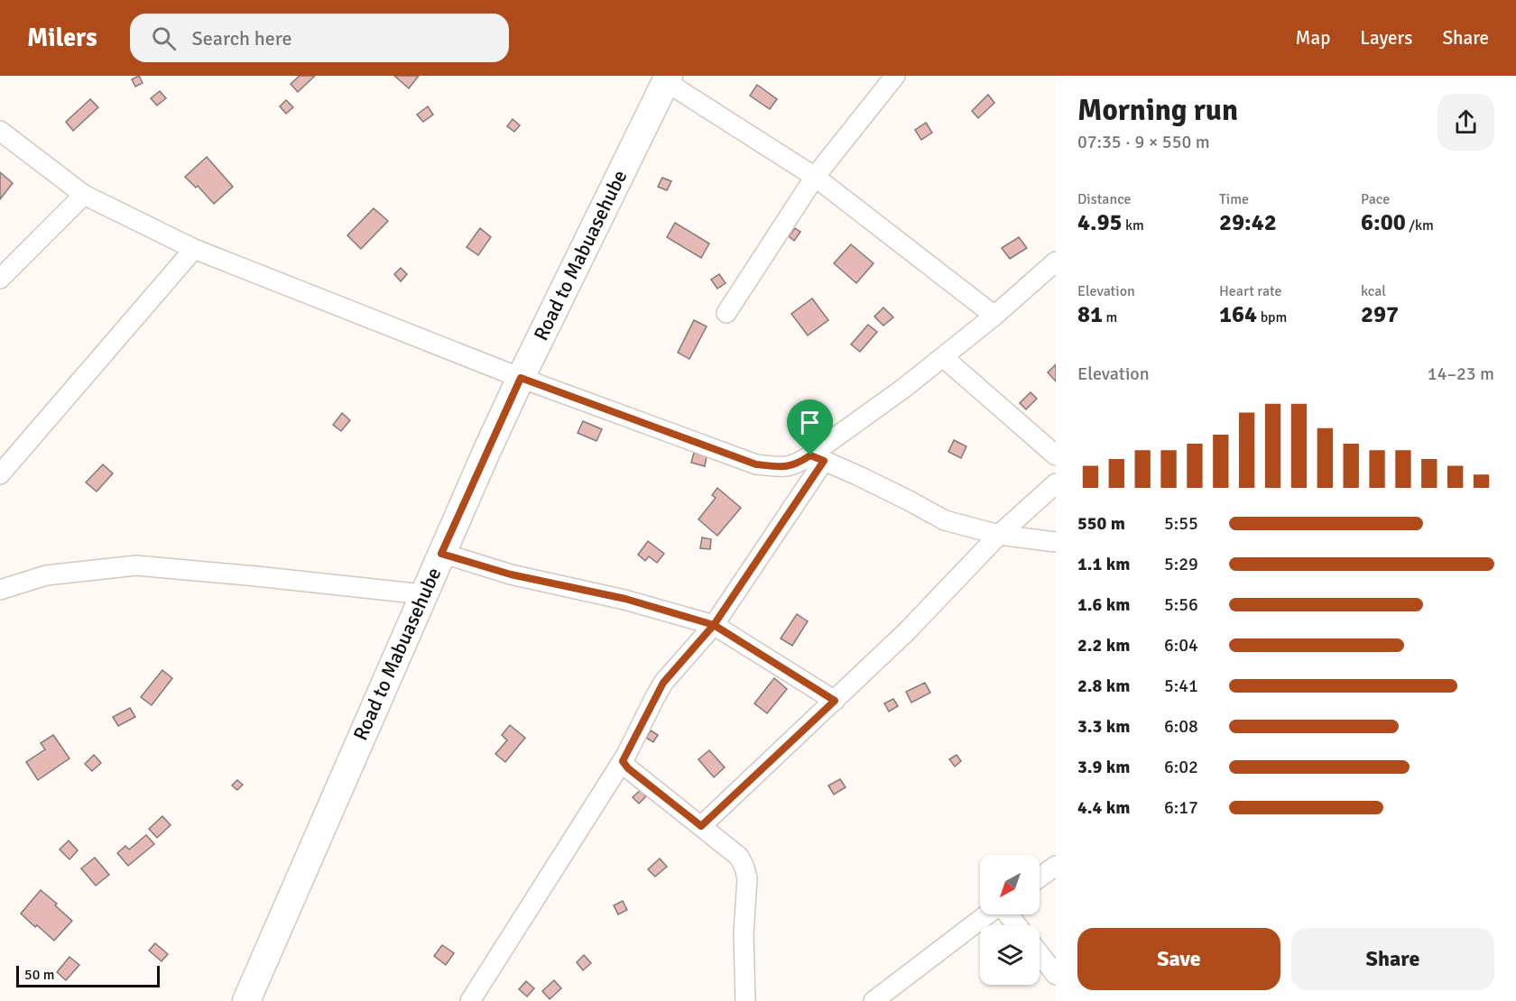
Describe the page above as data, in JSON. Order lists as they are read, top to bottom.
{
  "streets": {
    "main road": ["Road to Mabuasehube"]
  },
  "scale_bar": "50 m",
  "north": "bottom left",
  "page": {
    "header": "Milers",
    "search": "Search here",
    "nav": ["Map", "Layers", "Share"],
    "heading": ["Morning run", "07:35 · 9 × 550 m"],
    "stats": [
      ["Distance", "4.95 km"],
      ["Time", "29:42"],
      ["Pace", "6:00 /km"],
      ["Elevation", "81 m"],
      ["Heart rate", "164 bpm"],
      ["kcal", "297"]
    ],
    "chart": ["Elevation", "14–23 m"],
    "list": [
      {
        "name": "550 m",
        "note": "5:55"
      },
      {
        "name": "1.1 km",
        "note": "5:29"
      },
      {
        "name": "1.6 km",
        "note": "5:56"
      },
      {
        "name": "2.2 km",
        "note": "6:04"
      },
      {
        "name": "2.8 km",
        "note": "5:41"
      },
      {
        "name": "3.3 km",
        "note": "6:08"
      },
      {
        "name": "3.9 km",
        "note": "6:02"
      },
      {
        "name": "4.4 km",
        "note": "6:17"
      }
    ],
    "buttons": ["Save", "Share"],
    "scale": "50 m"
  }
}
